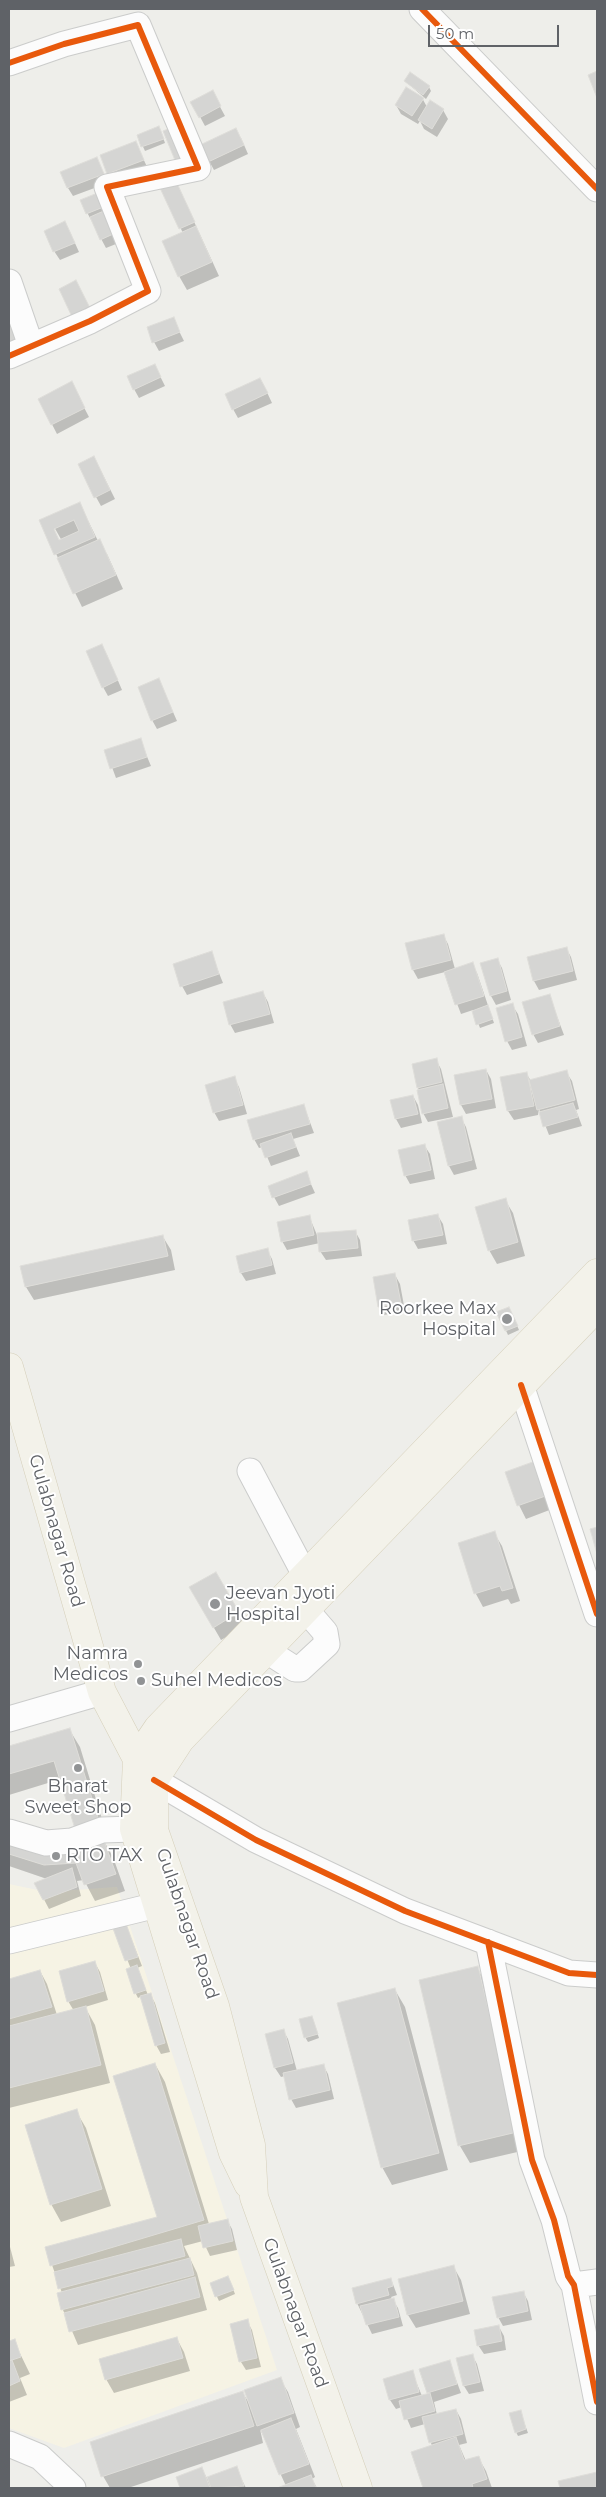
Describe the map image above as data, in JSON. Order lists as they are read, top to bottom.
{
  "streets": {
    "main road": ["Gulabnagar Road"]
  },
  "places": [
    "Roorkee Max Hospital",
    "Jeevan Jyoti Hospital",
    "Namra Medicos",
    "Suhel Medicos",
    "Bharat Sweet Shop",
    "RTO TAX"
  ],
  "scale_bar": "50 m"
}
